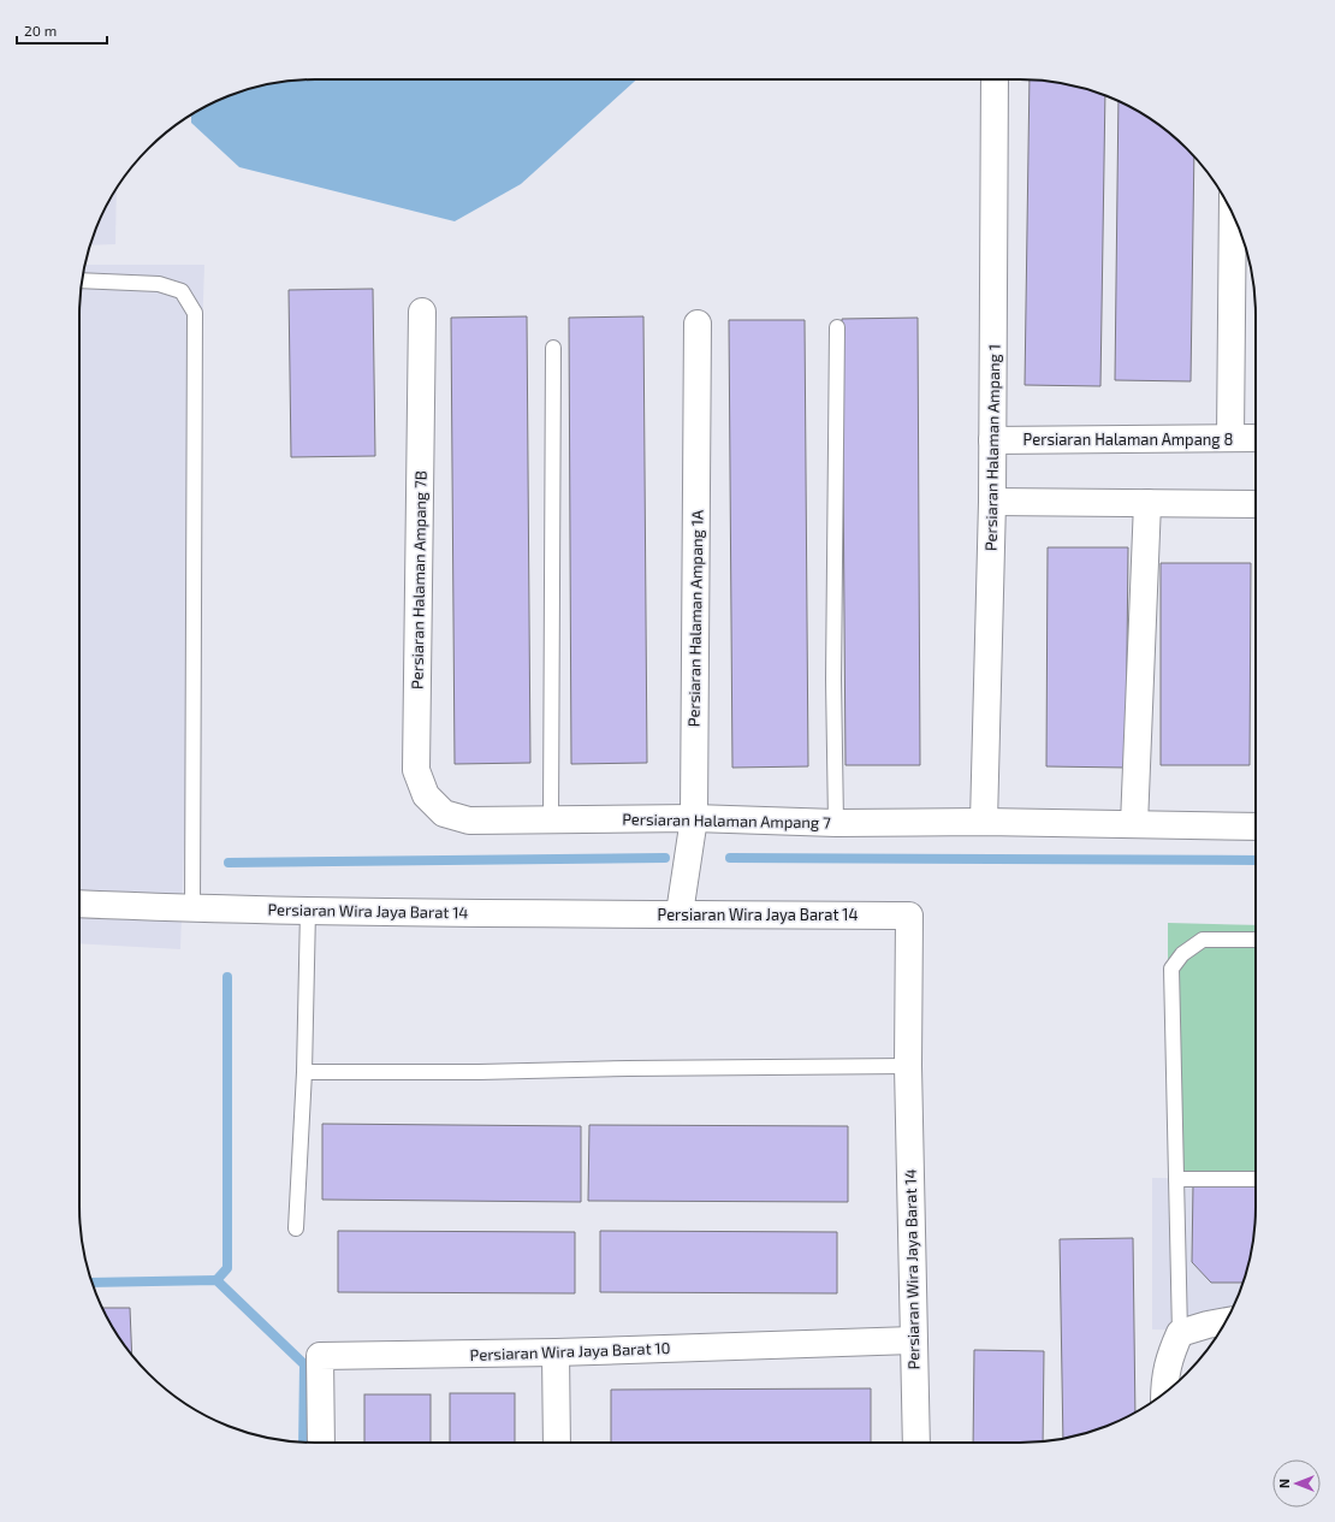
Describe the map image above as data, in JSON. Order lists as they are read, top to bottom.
{
  "streets": {
    "street": [
      "Persiaran Halaman Ampang 8",
      "Persiaran Halaman Ampang 1",
      "Persiaran Halaman Ampang 7B",
      "Persiaran Halaman Ampang 1A",
      "Persiaran Halaman Ampang 7",
      "Persiaran Wira Jaya Barat 14",
      "Persiaran Wira Jaya Barat 10"
    ]
  },
  "crossings": [
    ["Persiaran Halaman Ampang 8", "Persiaran Halaman Ampang 1"],
    ["Persiaran Halaman Ampang 1", "Persiaran Halaman Ampang 7"],
    ["Persiaran Halaman Ampang 7B", "Persiaran Halaman Ampang 7"],
    ["Persiaran Halaman Ampang 1A", "Persiaran Halaman Ampang 7"],
    ["Persiaran Halaman Ampang 1A", "Persiaran Wira Jaya Barat 14"],
    ["Persiaran Wira Jaya Barat 14", "Persiaran Wira Jaya Barat 10"]
  ],
  "scale_bar": "20 m",
  "north": "left"
}
